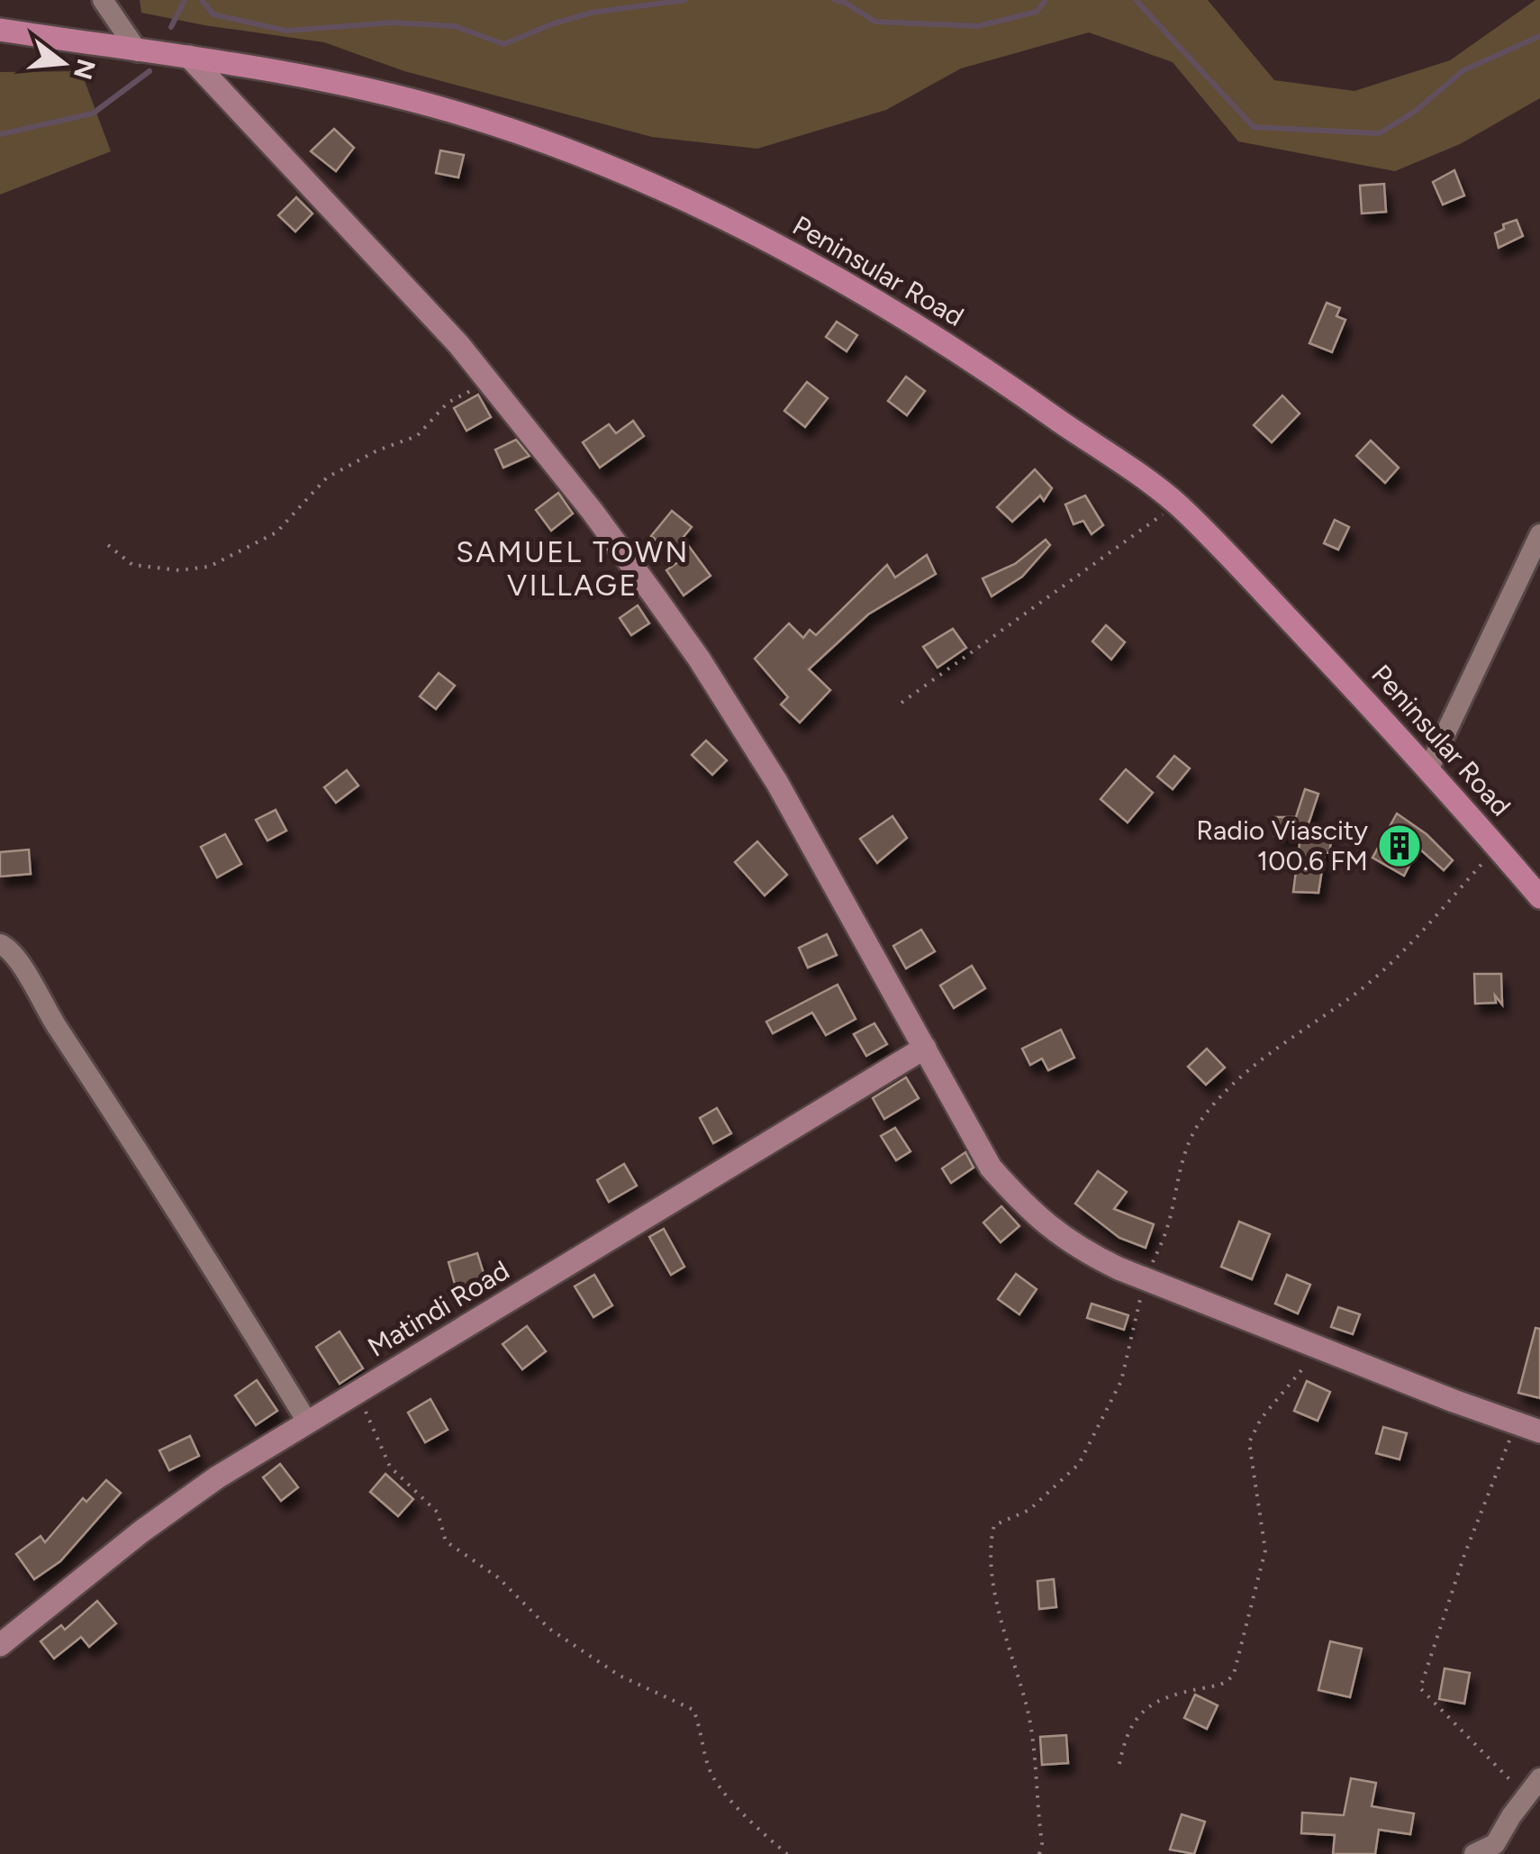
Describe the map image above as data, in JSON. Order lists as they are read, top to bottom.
{
  "streets": {
    "main road": ["Peninsular Road"],
    "street": ["Matindi Road"]
  },
  "districts": ["SAMUEL TOWN VILLAGE"],
  "places": {
    "building": ["Radio Viascity 100.6 FM"]
  },
  "north": "right"
}
